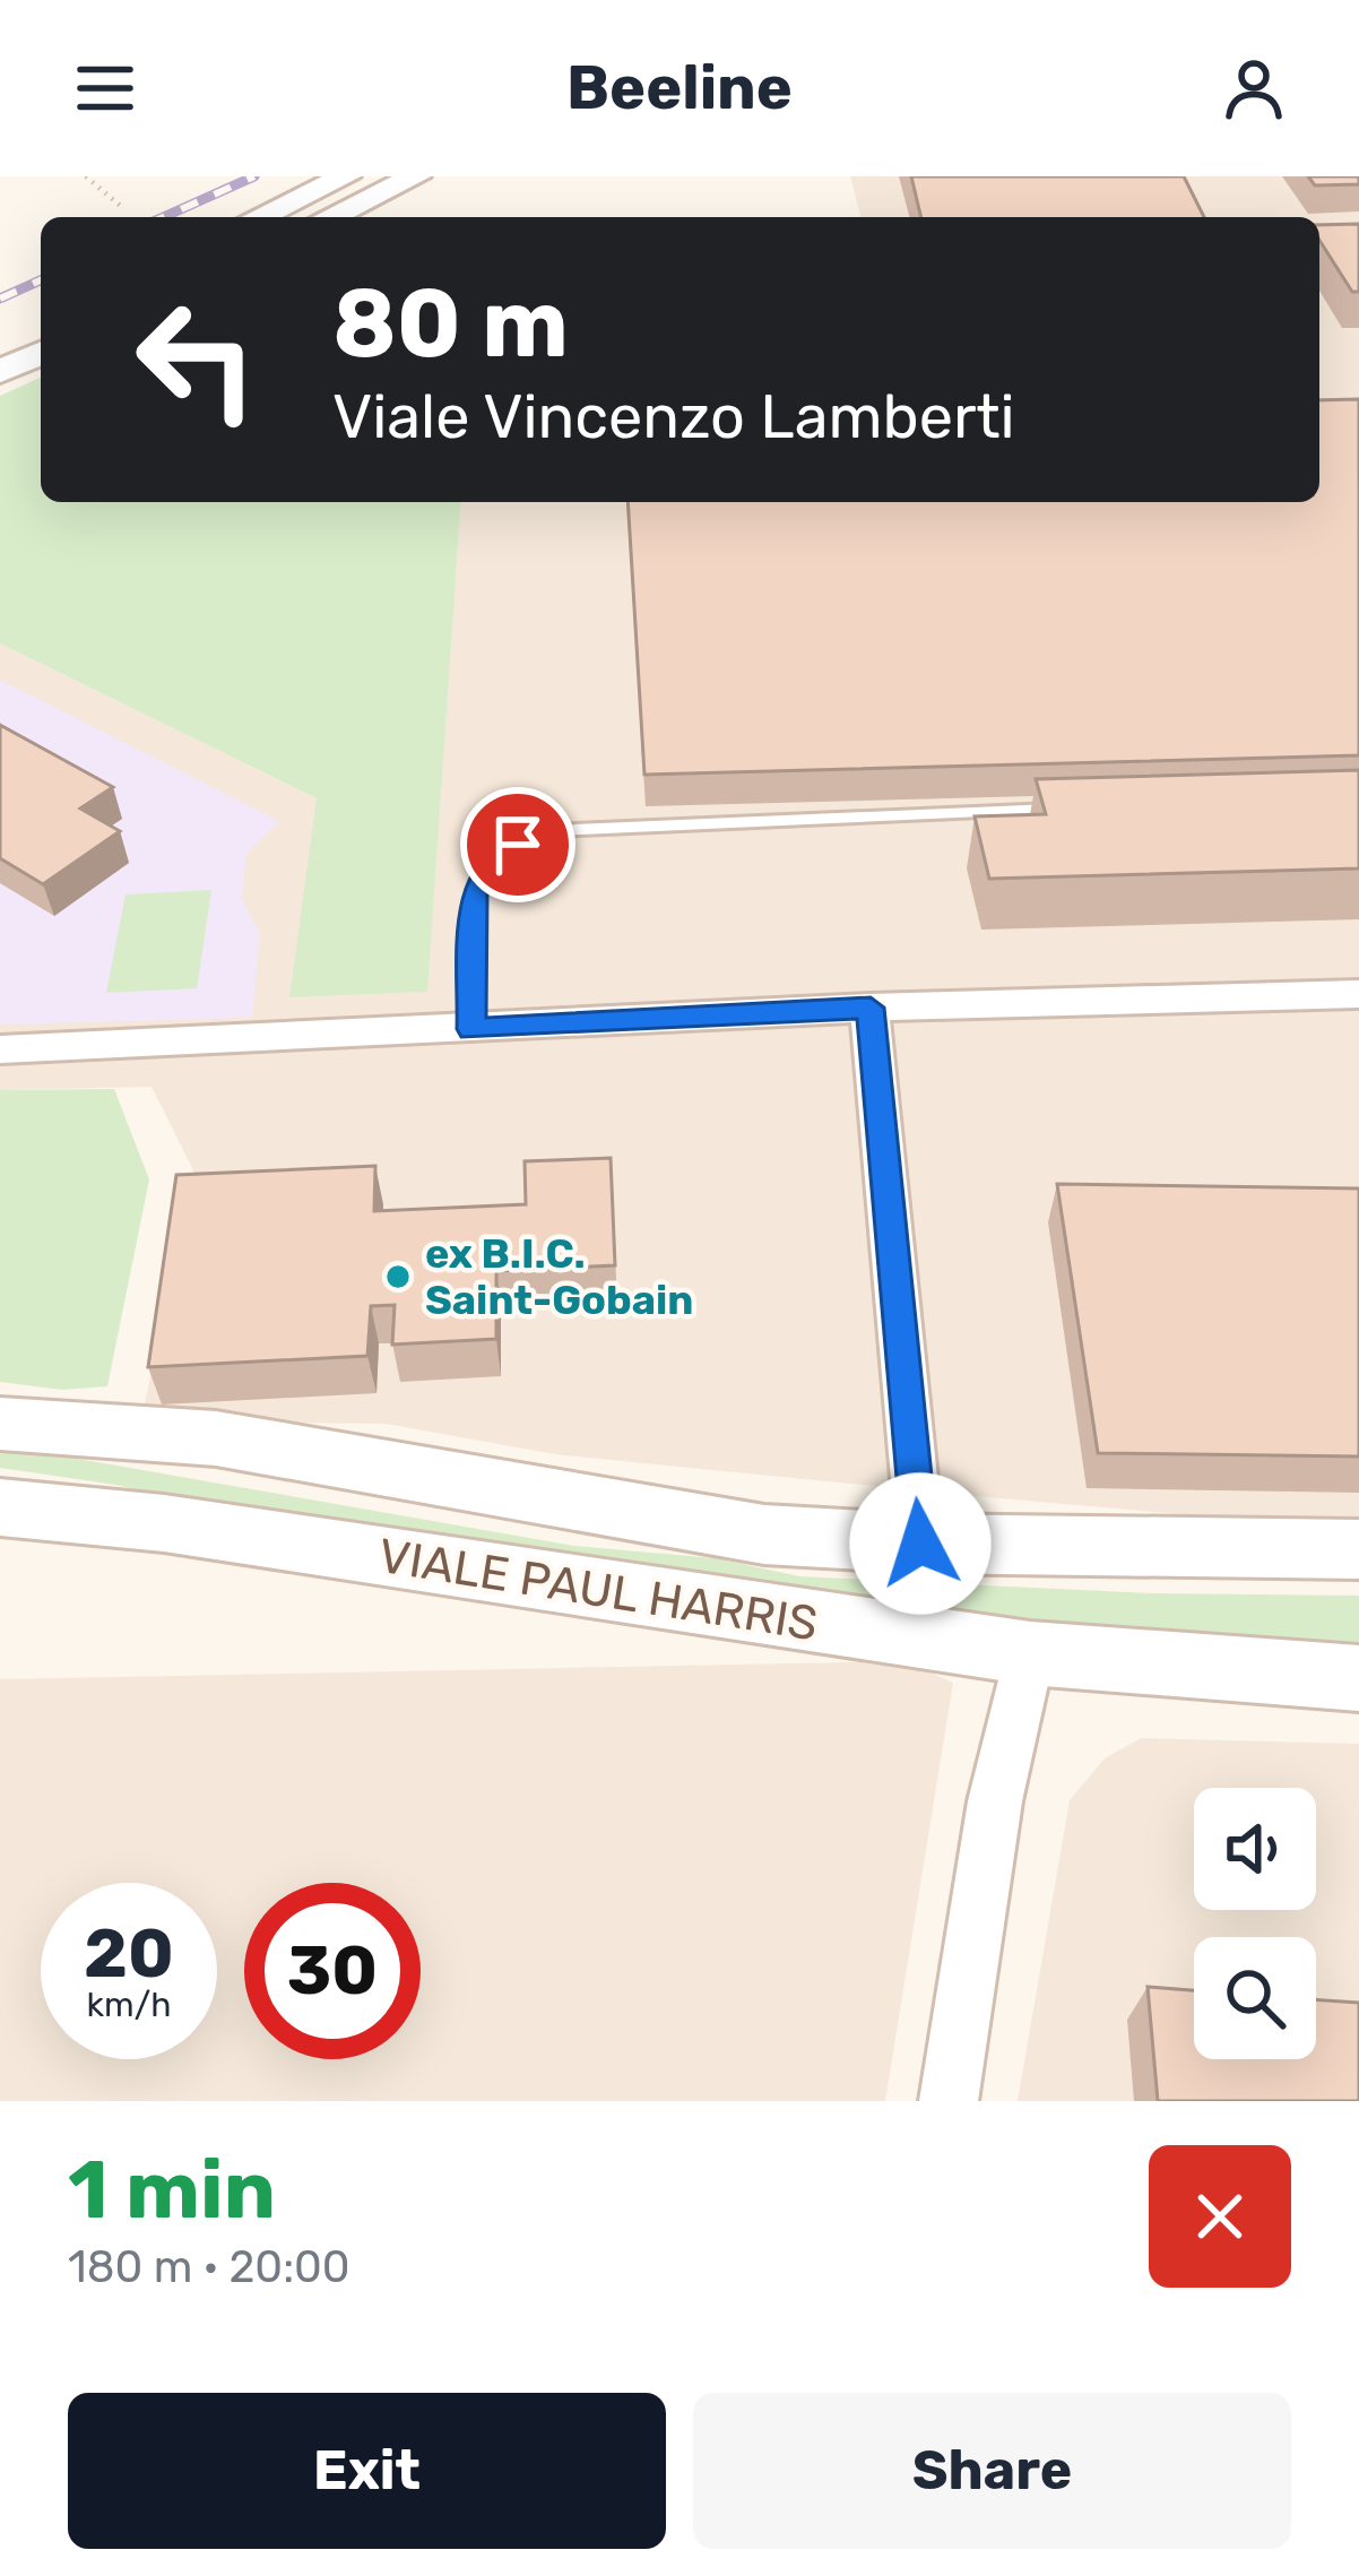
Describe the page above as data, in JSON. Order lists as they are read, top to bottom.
{
  "streets": {
    "street": ["VIALE PAUL HARRIS"]
  },
  "places": ["ex B.I.C. Saint-Gobain"],
  "page": {
    "header": "Beeline",
    "turn": ["80 m", "Viale Vincenzo Lamberti"],
    "speed": "20 km/h",
    "limit": "30",
    "heading": ["1 min", "180 m · 20:00"],
    "buttons": ["Exit", "Share"]
  }
}
